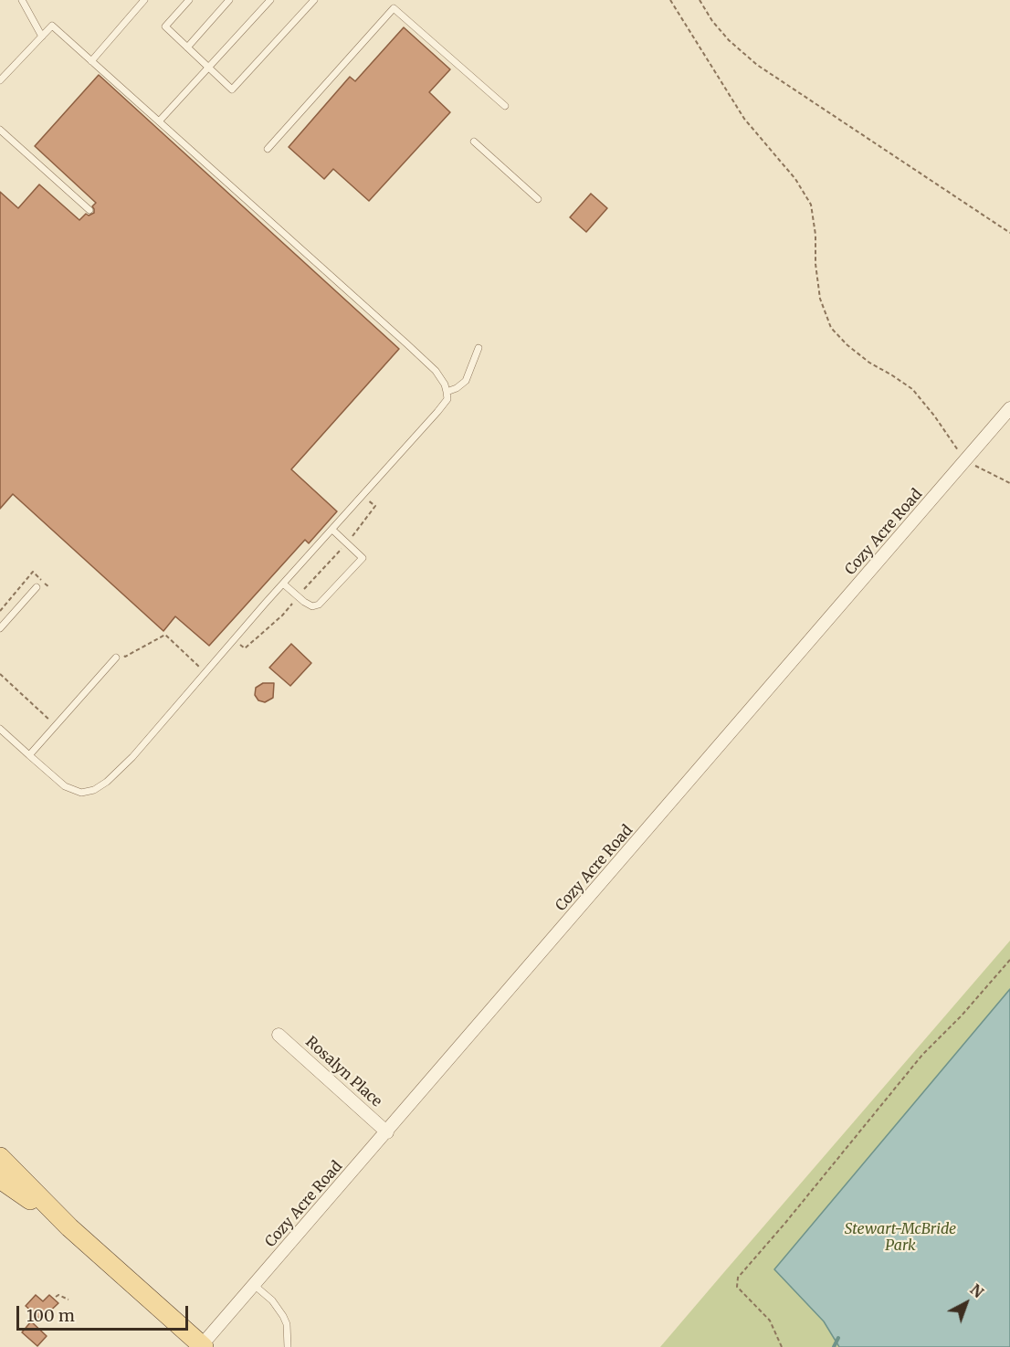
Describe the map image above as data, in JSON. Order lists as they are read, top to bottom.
{
  "streets": {
    "street": ["Cozy Acre Road", "Rosalyn Place"]
  },
  "crossings": [
    ["Cozy Acre Road", "Rosalyn Place"]
  ],
  "parks": ["Stewart-McBride Park"],
  "scale_bar": "100 m",
  "north": "top right"
}
